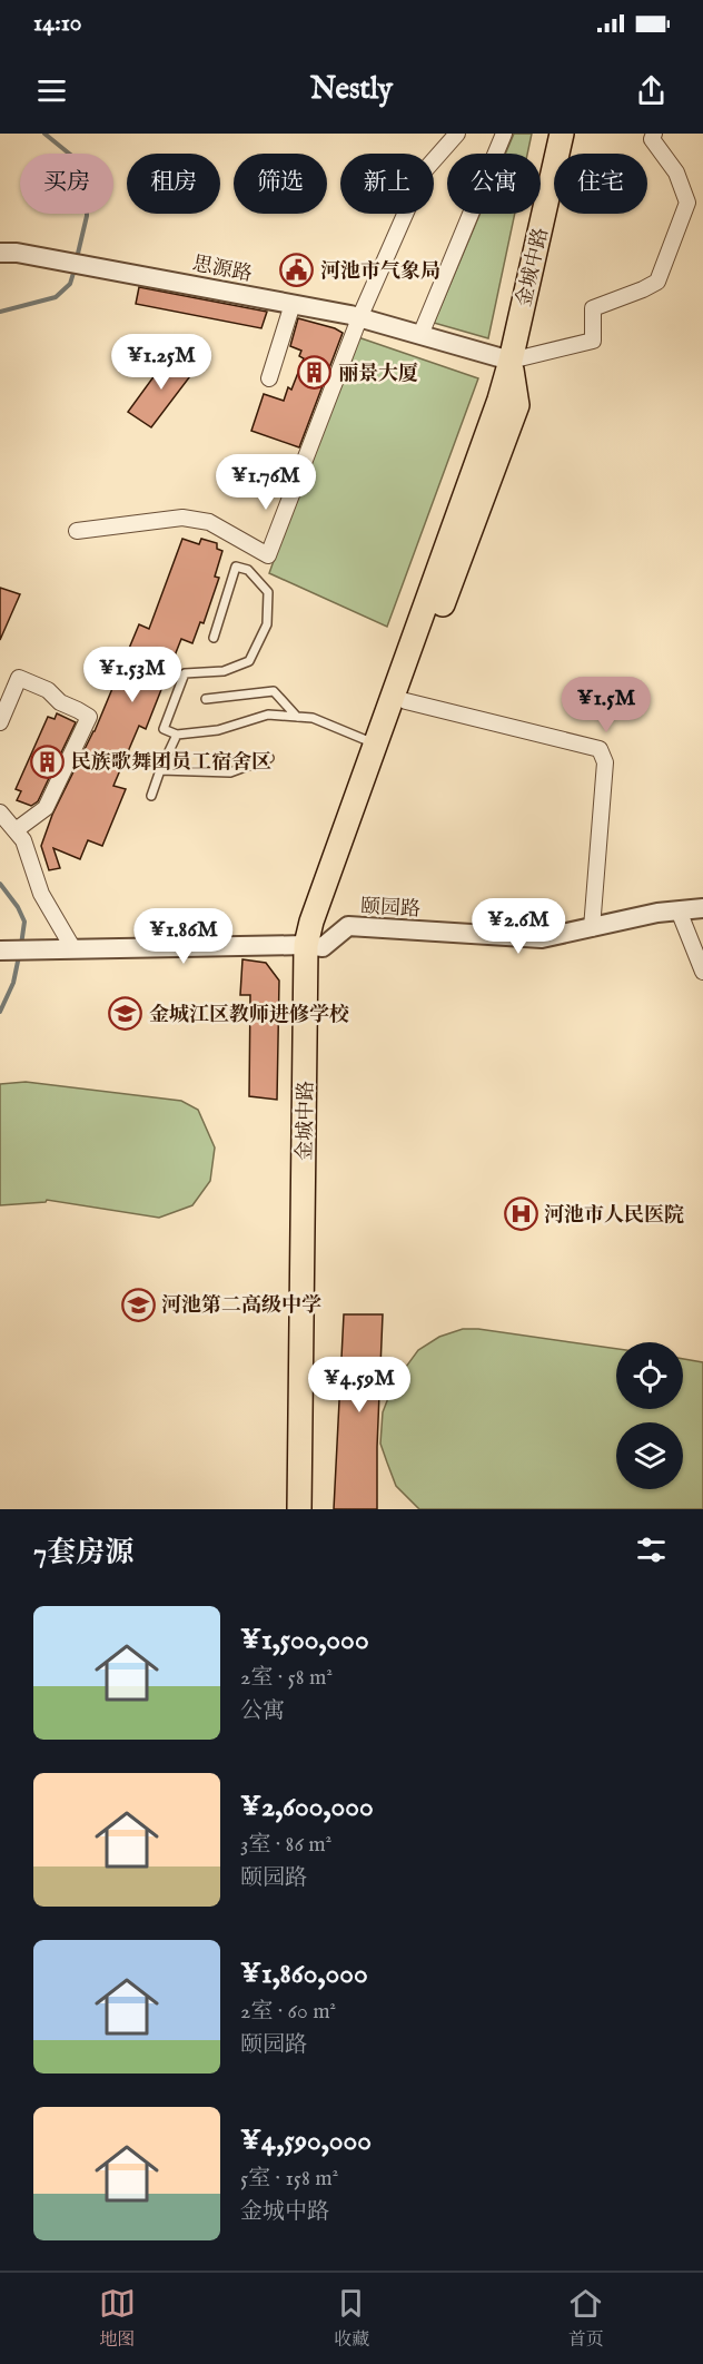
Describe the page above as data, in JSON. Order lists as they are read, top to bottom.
{
  "streets": {
    "main road": ["金城中路"],
    "street": ["思源路", "颐园路"]
  },
  "crossings": [
    ["金城中路", "思源路"],
    ["金城中路", "颐园路"]
  ],
  "places": {
    "public building": ["河池市气象局"],
    "building": ["丽景大厦", "民族歌舞团员工宿舍区"],
    "school or university": ["金城江区教师进修学校", "河池第二高级中学"],
    "hospital": ["河池市人民医院"]
  },
  "page": {
    "status": "14:10",
    "header": "Nestly",
    "chip": [
      "买房",
      "租房",
      "筛选",
      "新上",
      "公寓",
      "住宅"
    ],
    "price": [
      "¥1.25M",
      "¥1.76M",
      "¥1.53M",
      "¥1.5M",
      "¥2.6M",
      "¥1.86M",
      "¥4.59M"
    ],
    "heading": "7套房源",
    "list": [
      {
        "name": "¥1,500,000",
        "note": "2室 · 58 m² · 公寓"
      },
      {
        "name": "¥2,600,000",
        "note": "3室 · 86 m² · 颐园路"
      },
      {
        "name": "¥1,860,000",
        "note": "2室 · 60 m² · 颐园路"
      },
      {
        "name": "¥4,590,000",
        "note": "5室 · 158 m² · 金城中路"
      }
    ],
    "tabs": ["地图", "收藏", "首页"]
  }
}
